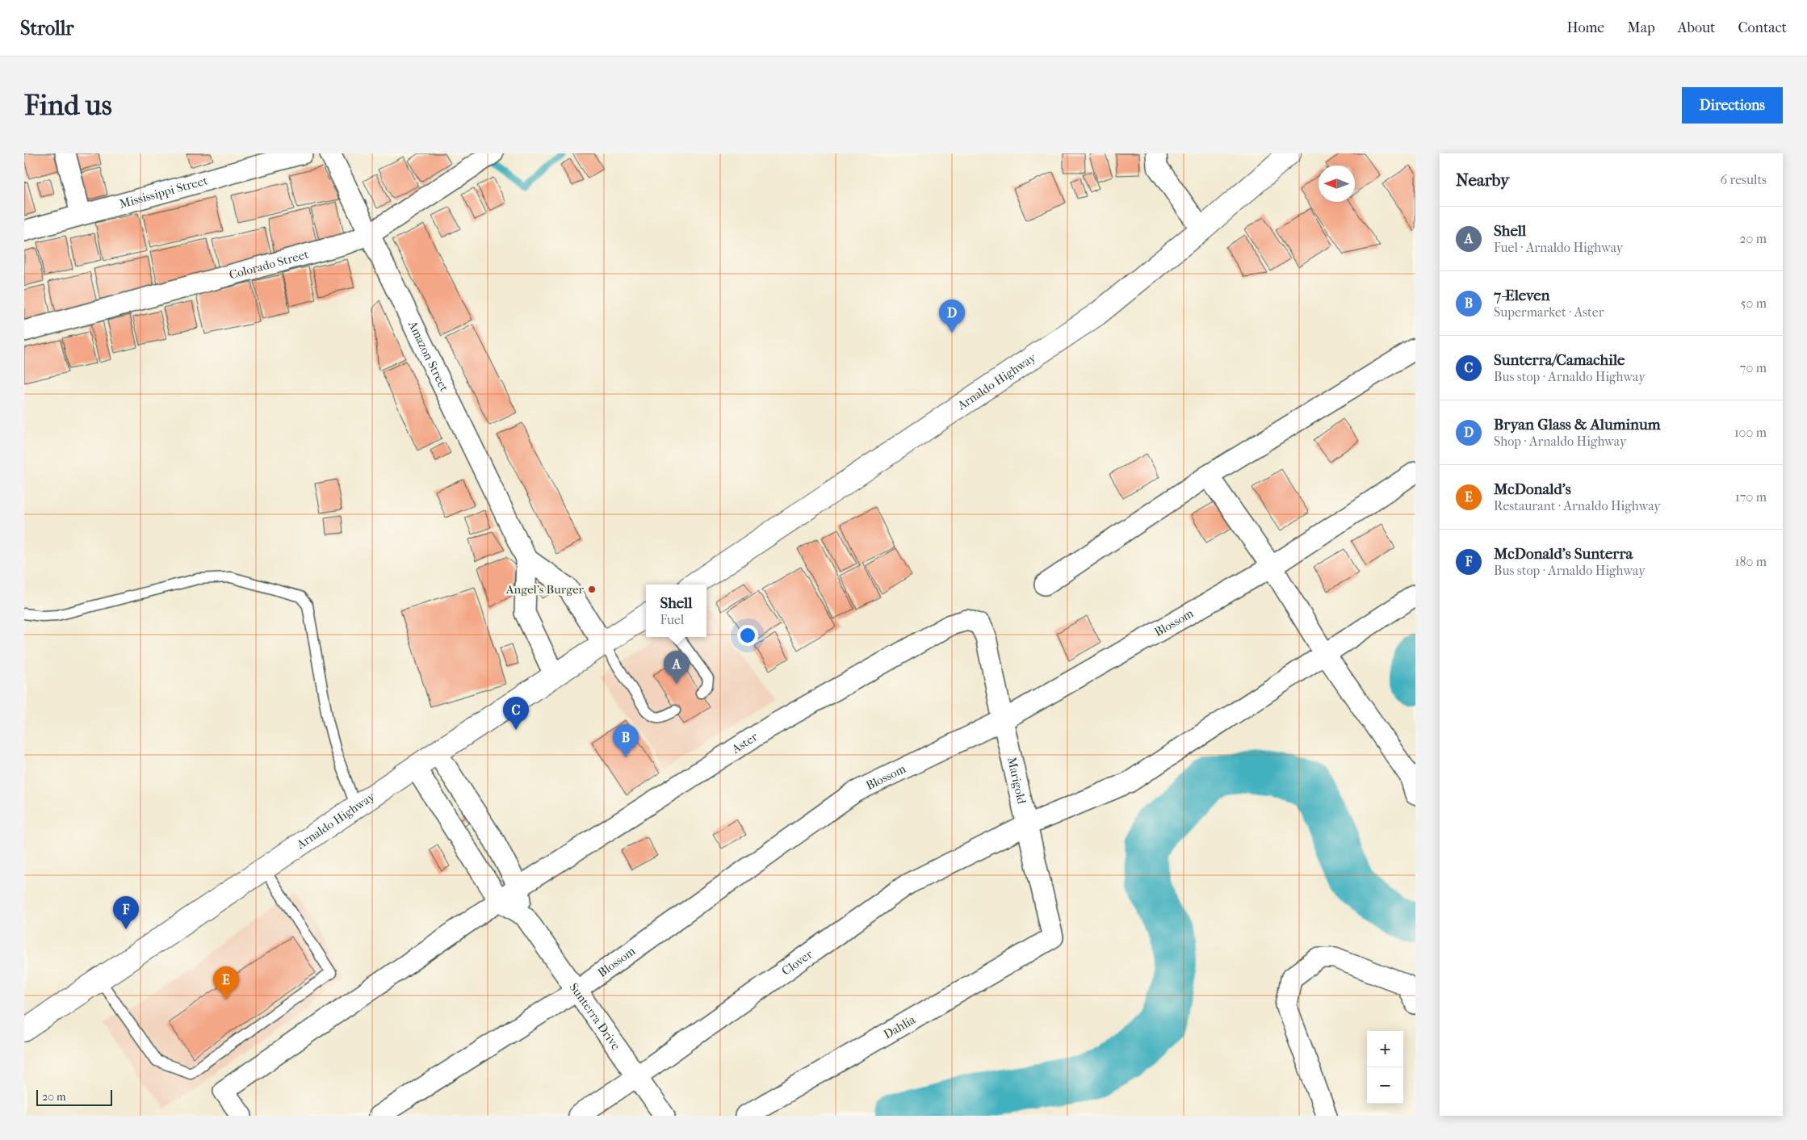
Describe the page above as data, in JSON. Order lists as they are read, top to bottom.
{
  "streets": {
    "main road": ["Arnaldo Highway"],
    "street": [
      "Mississippi Street",
      "Colorado Street",
      "Amazon Street",
      "Blossom",
      "Aster",
      "Marigold",
      "Clover",
      "Sunterra Drive",
      "Dahlia"
    ]
  },
  "crossings": [
    ["Colorado Street", "Amazon Street"],
    ["Amazon Street", "Arnaldo Highway"],
    ["Arnaldo Highway", "Sunterra Drive"],
    ["Blossom", "Marigold"],
    ["Blossom", "Sunterra Drive"],
    ["Aster", "Marigold"],
    ["Aster", "Sunterra Drive"],
    ["Marigold", "Clover"],
    ["Marigold", "Dahlia"],
    ["Clover", "Sunterra Drive"]
  ],
  "places": ["Angel's Burger"],
  "scale_bar": "20 m",
  "north": "left",
  "page": {
    "header": "Strollr",
    "nav": [
      "Home",
      "Map",
      "About",
      "Contact"
    ],
    "buttons": "Directions",
    "title": "Find us",
    "heading": ["Nearby", "6 results"],
    "list": [
      {
        "mark": "A",
        "name": "Shell",
        "note": "Fuel · Arnaldo Highway",
        "value": "20 m"
      },
      {
        "mark": "B",
        "name": "7-Eleven",
        "note": "Supermarket · Aster",
        "value": "50 m"
      },
      {
        "mark": "C",
        "name": "Sunterra/Camachile",
        "note": "Bus stop · Arnaldo Highway",
        "value": "70 m"
      },
      {
        "mark": "D",
        "name": "Bryan Glass & Aluminum",
        "note": "Shop · Arnaldo Highway",
        "value": "100 m"
      },
      {
        "mark": "E",
        "name": "McDonald's",
        "note": "Restaurant · Arnaldo Highway",
        "value": "170 m"
      },
      {
        "mark": "F",
        "name": "McDonald's Sunterra",
        "note": "Bus stop · Arnaldo Highway",
        "value": "180 m"
      }
    ],
    "pins": [
      "D",
      "A",
      "C",
      "B",
      "F",
      "E"
    ],
    "popup": ["Shell", "Fuel"],
    "map_buttons": ["+", "−"],
    "scale": "20 m"
  }
}
